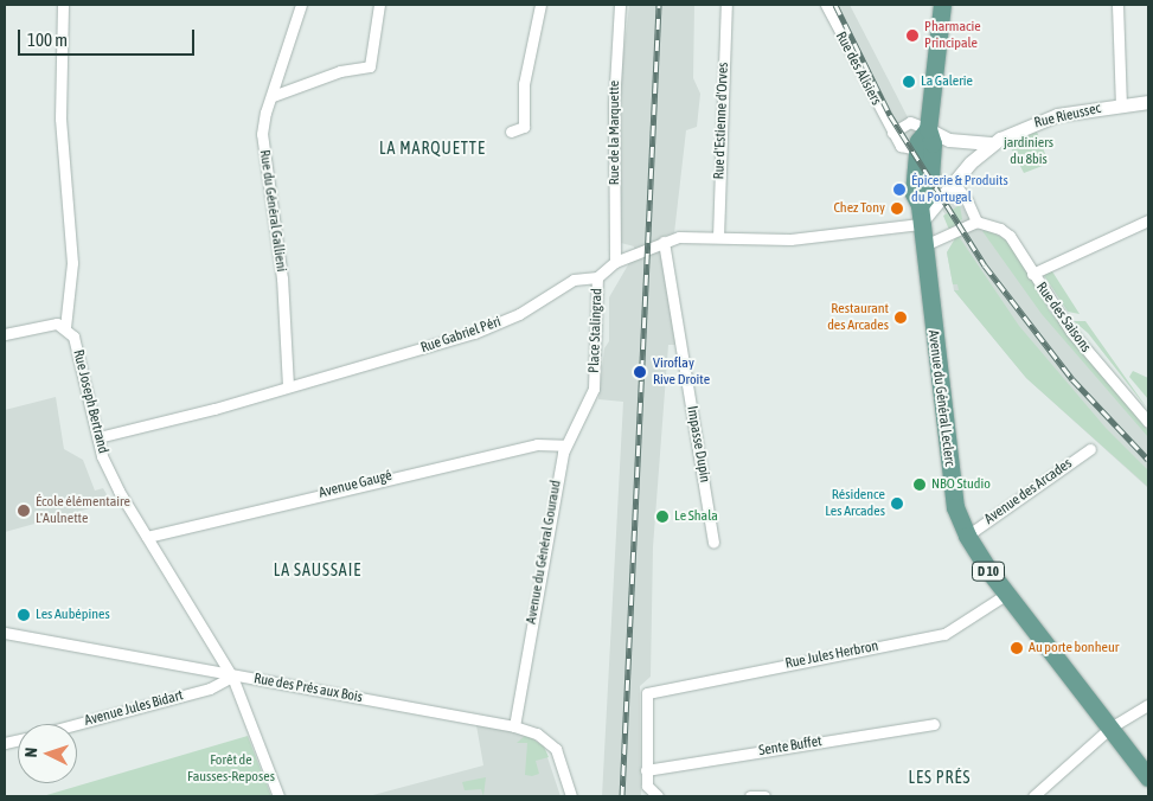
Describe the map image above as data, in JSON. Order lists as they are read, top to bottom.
{
  "streets": {
    "main road": ["Avenue du Général Leclerc", "D 10"],
    "street": [
      "Rue des Alisiers",
      "Rue Rieussec",
      "Rue d'Estienne d'Orves",
      "Rue de la Marquette",
      "Rue du Général Gallieni",
      "Rue des Saisons",
      "Place Stalingrad",
      "Rue Gabriel Péri",
      "Rue Joseph Bertrand",
      "Impasse Dupin",
      "Avenue Gaugé",
      "Avenue des Arcades",
      "Avenue du Général Gouraud",
      "Rue Jules Herbron",
      "Rue des Prés aux Bois",
      "Avenue Jules Bidart",
      "Sente Buffet"
    ]
  },
  "crossings": [
    ["Rue des Alisiers", "Avenue du Général Leclerc"],
    ["Rue Rieussec", "Avenue du Général Leclerc"],
    ["Rue du Général Gallieni", "Rue Gabriel Péri"],
    ["Place Stalingrad", "Rue Gabriel Péri"],
    ["Place Stalingrad", "Avenue du Général Gouraud"],
    ["Rue Gabriel Péri", "Rue Joseph Bertrand"],
    ["Avenue du Général Leclerc", "Avenue des Arcades"],
    ["Avenue du Général Leclerc", "Rue Jules Herbron"],
    ["Rue Joseph Bertrand", "Avenue Gaugé"],
    ["Rue Joseph Bertrand", "Rue des Prés aux Bois"],
    ["Rue Joseph Bertrand", "Avenue Jules Bidart"],
    ["Avenue Gaugé", "Avenue du Général Gouraud"],
    ["Avenue du Général Gouraud", "Rue des Prés aux Bois"],
    ["Rue Jules Herbron", "Sente Buffet"],
    ["Rue des Prés aux Bois", "Avenue Jules Bidart"]
  ],
  "districts": ["LA MARQUETTE", "LA SAUSSAIE", "LES PRÉS"],
  "parks": ["jardiniers du 8bis", "Forêt de Fausses-Reposes"],
  "places": [
    "Pharmacie Principale",
    "La Galerie",
    "Épicerie & Produits du Portugal",
    "Chez Tony",
    "Restaurant des Arcades",
    "Viroflay Rive Droite",
    "NBO Studio",
    "Résidence Les Arcades",
    "École élémentaire L'Aulnette",
    "Le Shala",
    "Les Aubépines",
    "Au porte bonheur"
  ],
  "scale_bar": "100 m",
  "north": "left"
}
